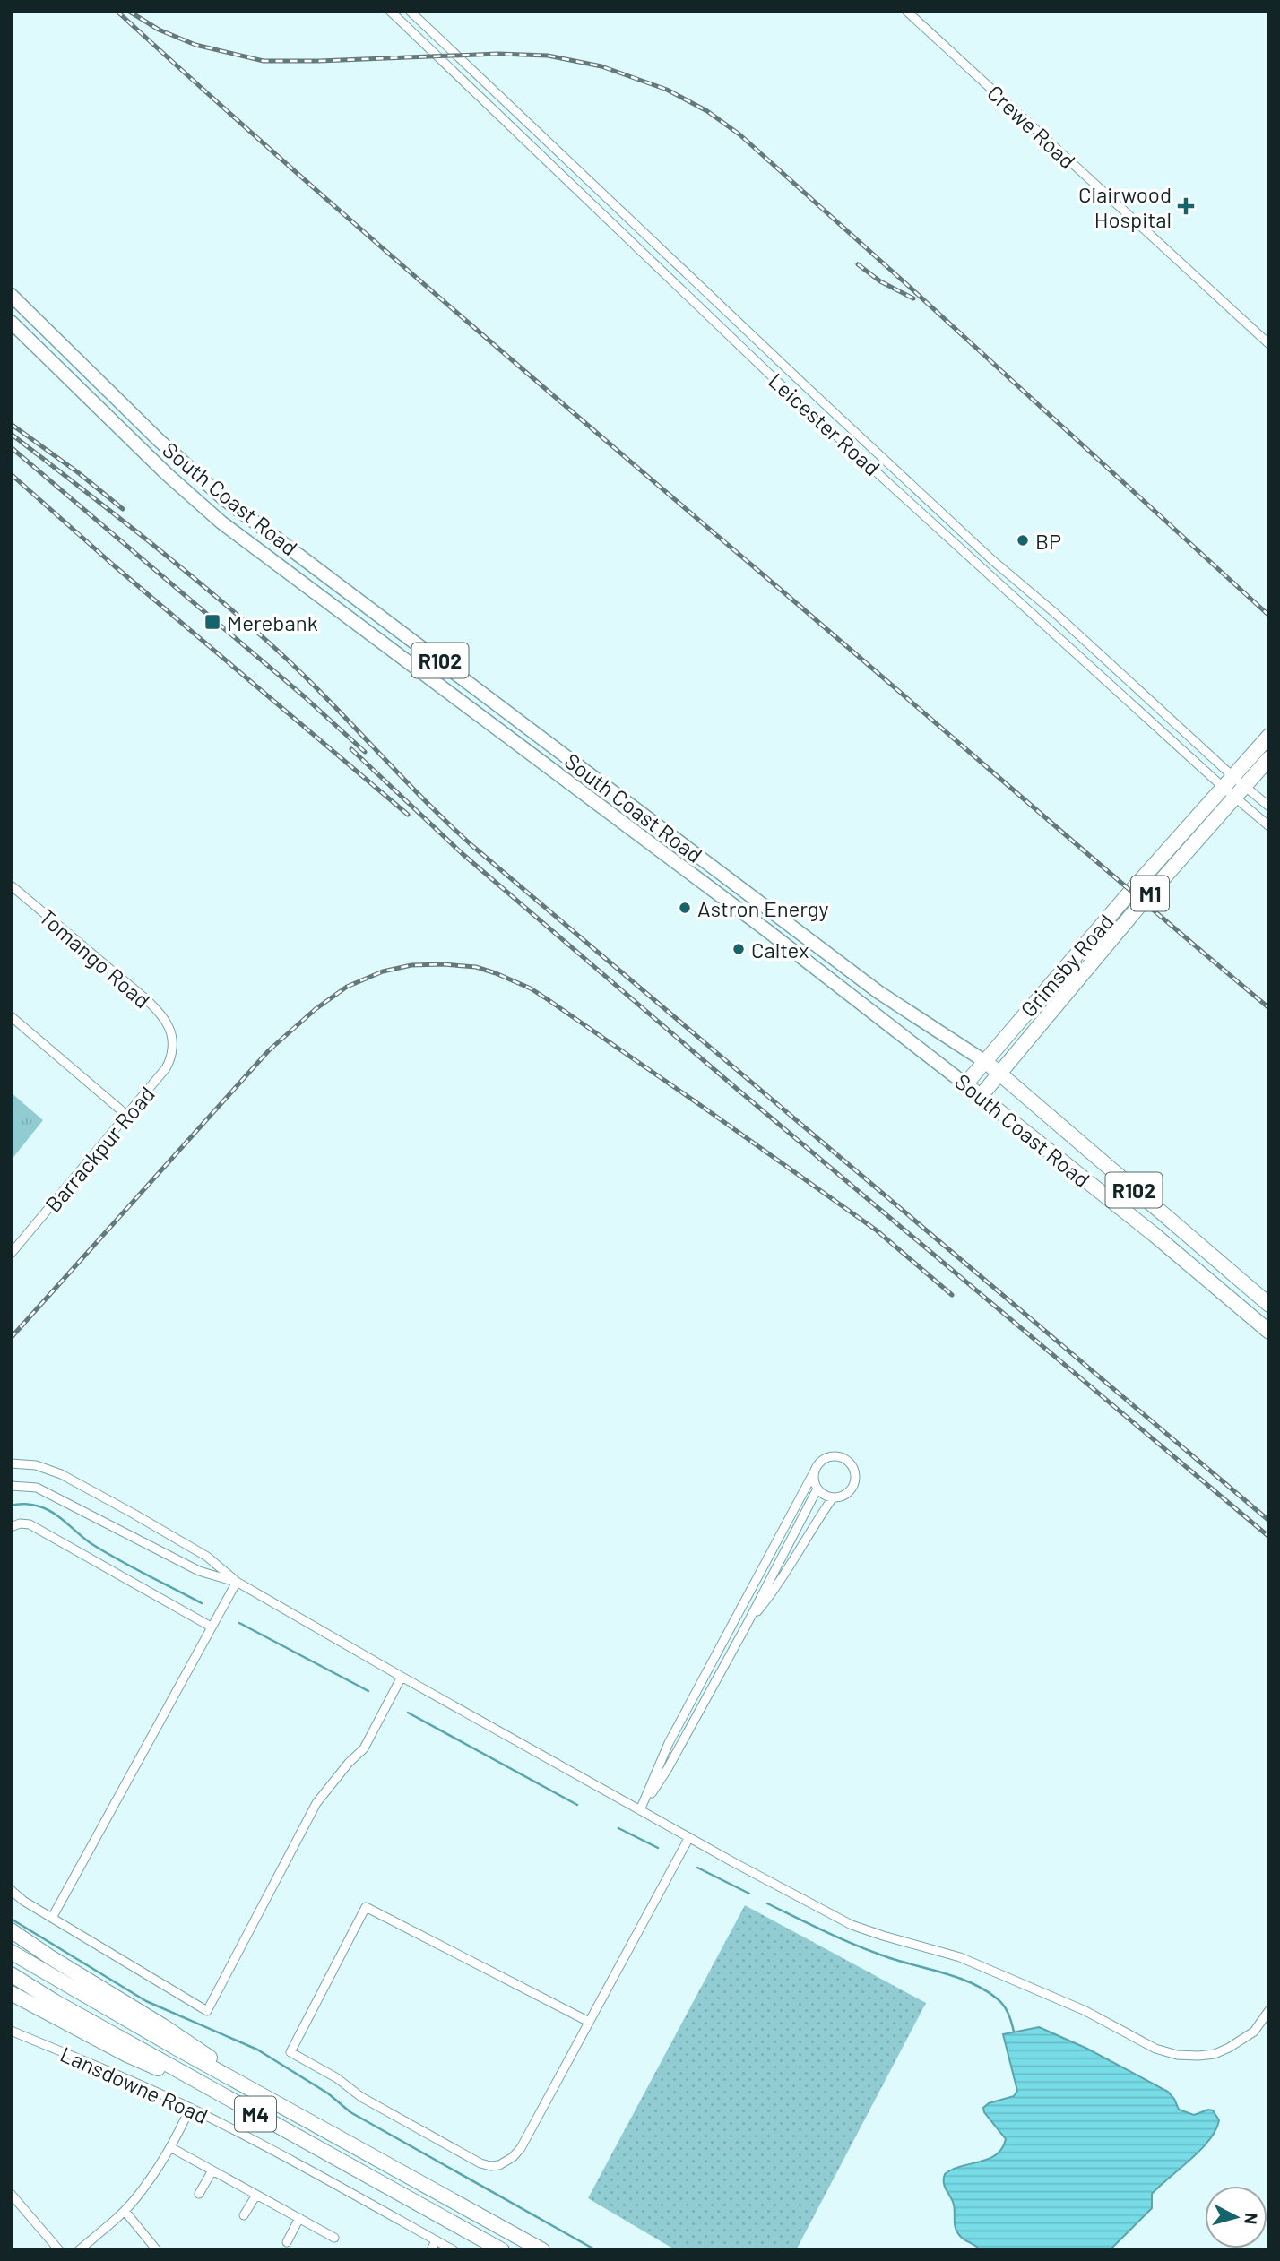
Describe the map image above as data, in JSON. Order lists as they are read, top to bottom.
{
  "streets": {
    "highway": [
      "South Coast Road",
      "R102",
      "M1",
      "Grimsby Road",
      "M4"
    ],
    "street": [
      "Crewe Road",
      "Leicester Road",
      "Tomango Road",
      "Barrackpur Road",
      "Lansdowne Road"
    ]
  },
  "crossings": [
    ["Leicester Road", "Grimsby Road"],
    ["South Coast Road", "Grimsby Road"],
    ["Tomango Road", "Barrackpur Road"]
  ],
  "places": {
    "health": ["Clairwood Hospital"],
    "other": ["BP", "Astron Energy", "Caltex"],
    "transit": ["Merebank"]
  },
  "north": "right"
}
